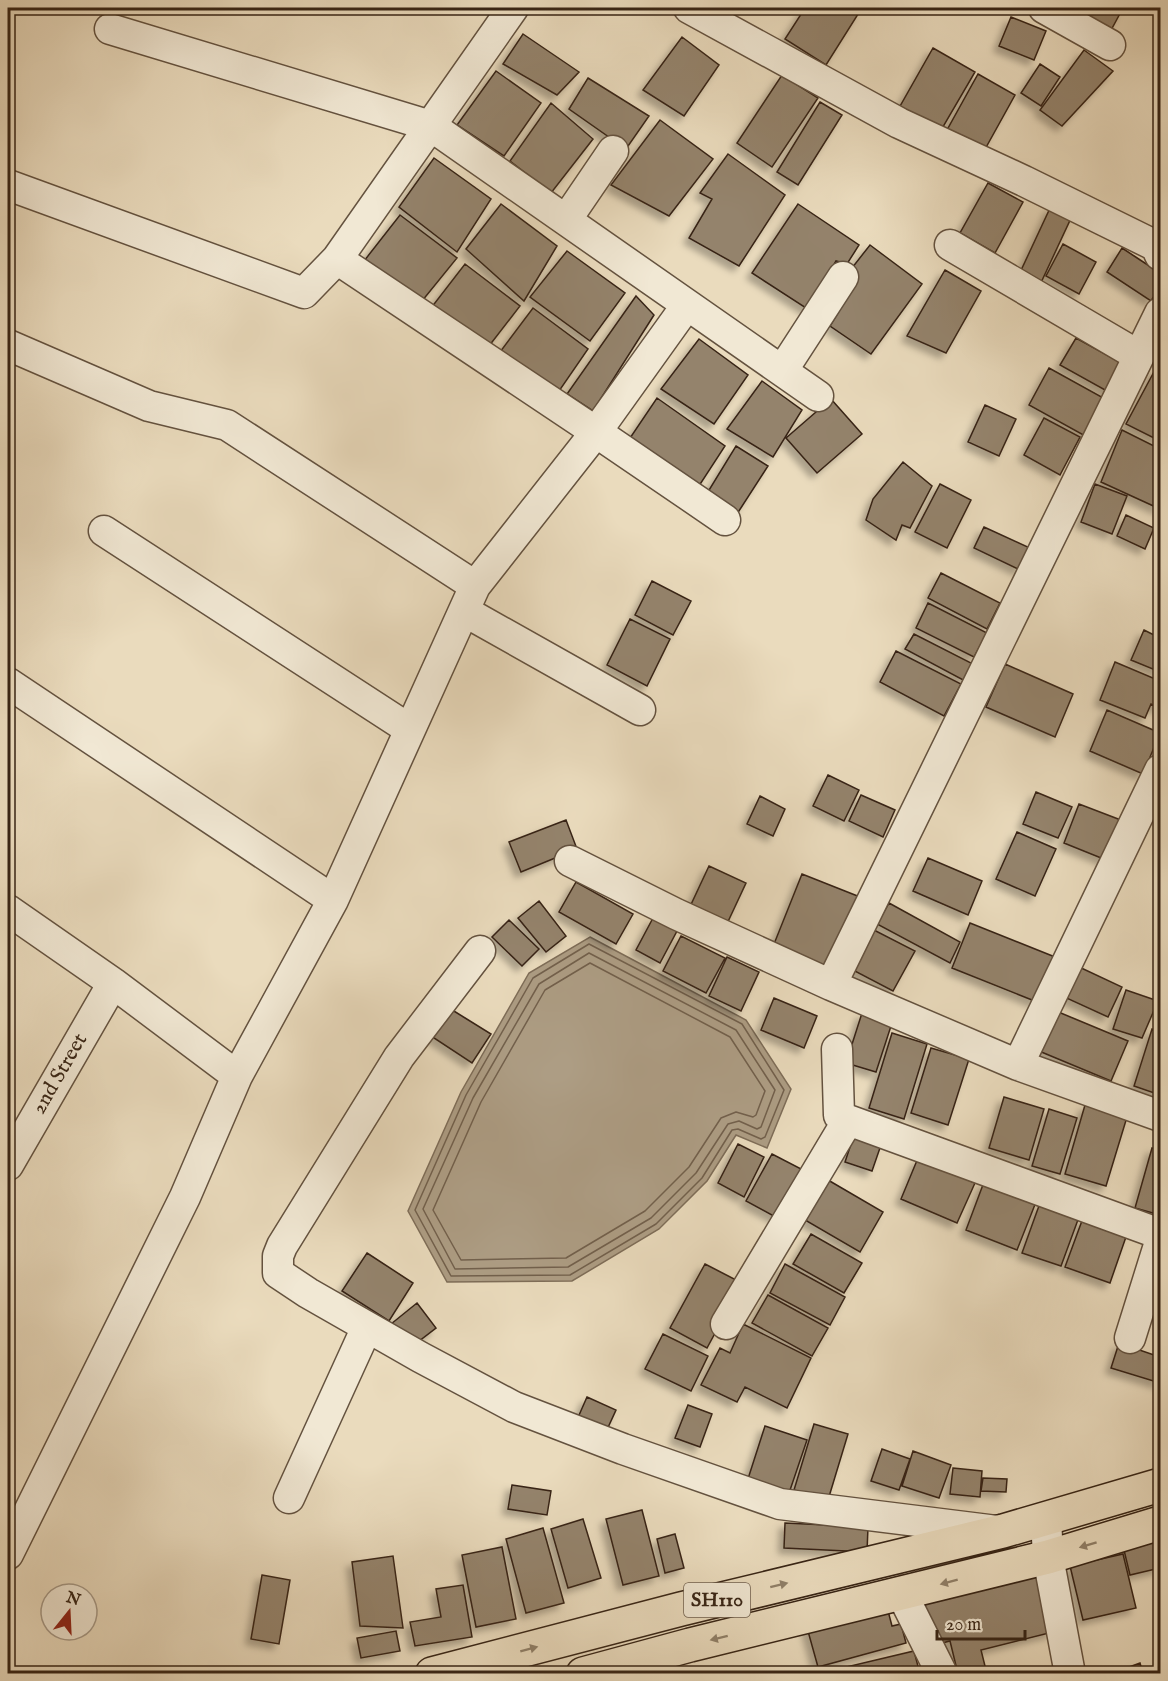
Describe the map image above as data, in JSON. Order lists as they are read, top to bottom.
{
  "streets": {
    "main road": ["SH110"],
    "street": ["2nd Street"]
  },
  "scale_bar": "20 m",
  "north": "top"
}
